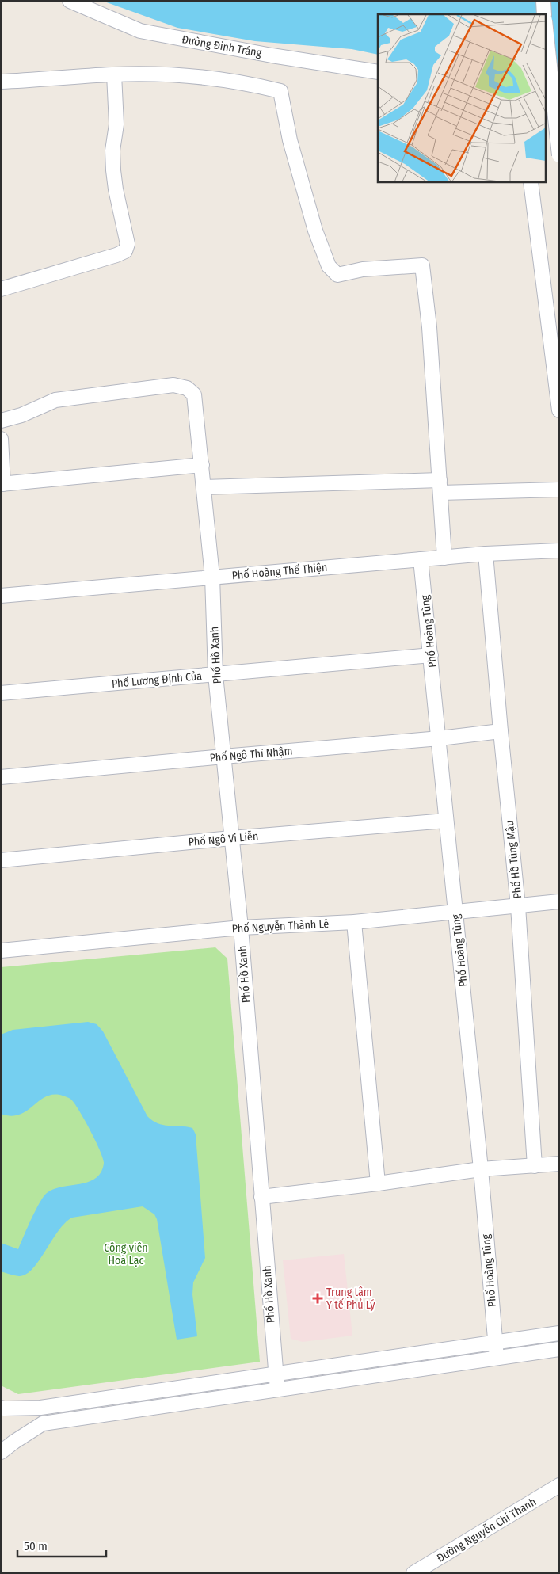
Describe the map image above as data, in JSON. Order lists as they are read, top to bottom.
{
  "streets": {
    "street": [
      "Đường Đinh Tráng",
      "Phố Hoàng Thế Thiện",
      "Phố Hoàng Tùng",
      "Phố Hồ Xanh",
      "Phố Lương Định Của",
      "Phố Ngô Thì Nhậm",
      "Phố Ngô Vi Liễn",
      "Phố Hồ Tùng Mậu",
      "Phố Nguyễn Thành Lê",
      "Đường Nguyễn Chí Thanh"
    ]
  },
  "crossings": [
    ["Phố Hoàng Thế Thiện", "Phố Hoàng Tùng"],
    ["Phố Hoàng Thế Thiện", "Phố Hồ Xanh"],
    ["Phố Hoàng Thế Thiện", "Phố Hồ Tùng Mậu"],
    ["Phố Hoàng Tùng", "Phố Lương Định Của"],
    ["Phố Hoàng Tùng", "Phố Ngô Thì Nhậm"],
    ["Phố Hoàng Tùng", "Phố Ngô Vi Liễn"],
    ["Phố Hoàng Tùng", "Phố Nguyễn Thành Lê"],
    ["Phố Hồ Xanh", "Phố Lương Định Của"],
    ["Phố Hồ Xanh", "Phố Ngô Thì Nhậm"],
    ["Phố Hồ Xanh", "Phố Ngô Vi Liễn"],
    ["Phố Hồ Xanh", "Phố Nguyễn Thành Lê"],
    ["Phố Ngô Thì Nhậm", "Phố Hồ Tùng Mậu"],
    ["Phố Hồ Tùng Mậu", "Phố Nguyễn Thành Lê"]
  ],
  "parks": ["Công viên Hoà Lạc"],
  "places": {
    "health": ["Trung tâm Y tế Phủ Lý"]
  },
  "scale_bar": "50 m"
}
